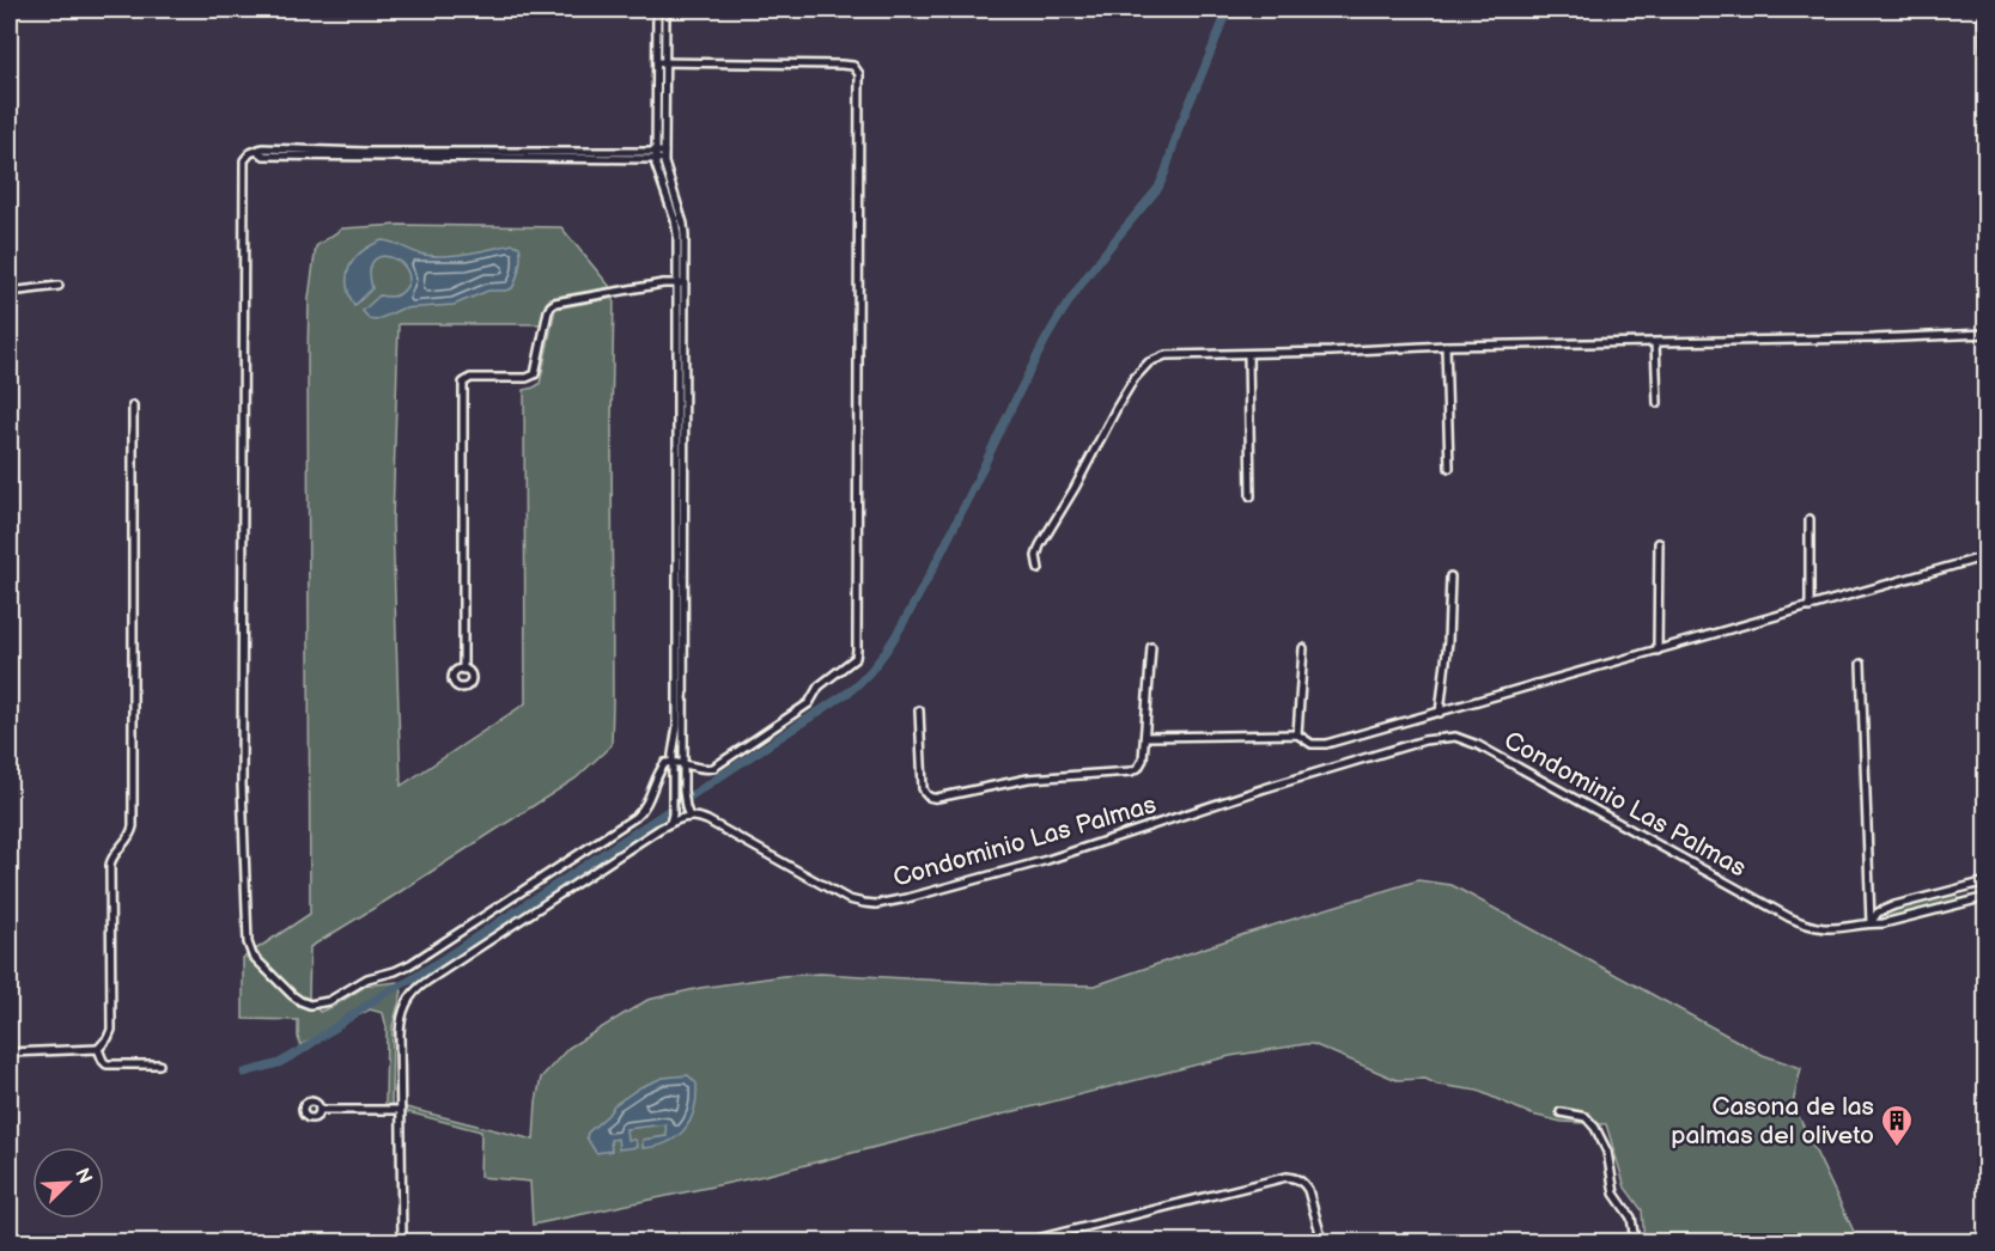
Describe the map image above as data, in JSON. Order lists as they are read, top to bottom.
{
  "streets": {
    "street": ["Condominio Las Palmas"]
  },
  "places": {
    "building": ["Casona de las palmas del oliveto"]
  },
  "north": "top right"
}
